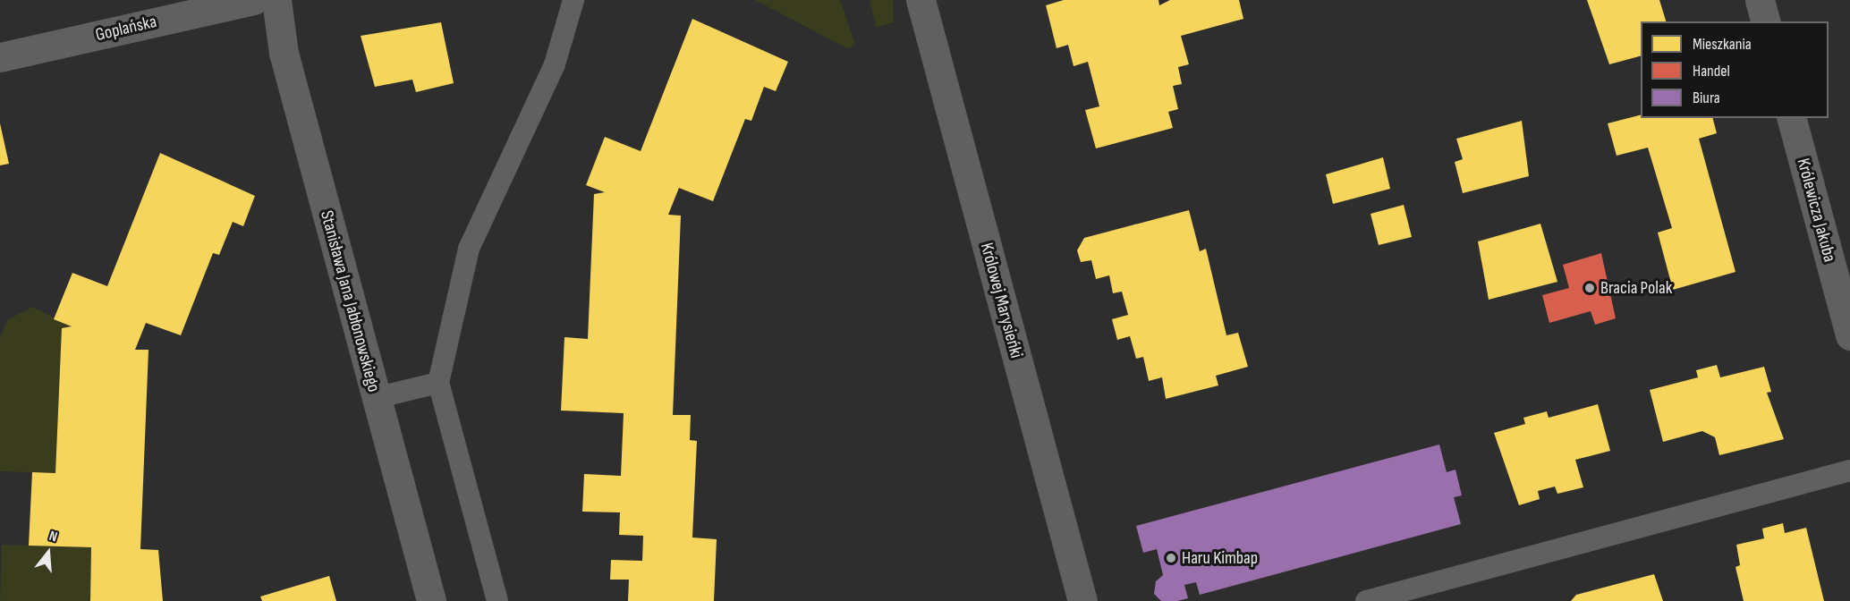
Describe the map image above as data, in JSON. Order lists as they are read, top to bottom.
{
  "streets": {
    "street": [
      "Goplańska",
      "Królewicza Jakuba",
      "Królowej Marysieńki",
      "Stanisława Jana Jabłonowskiego"
    ]
  },
  "places": ["Bracia Polak", "Haru Kimbap"],
  "legend": ["Mieszkania", "Handel", "Biura"],
  "north": "top"
}
